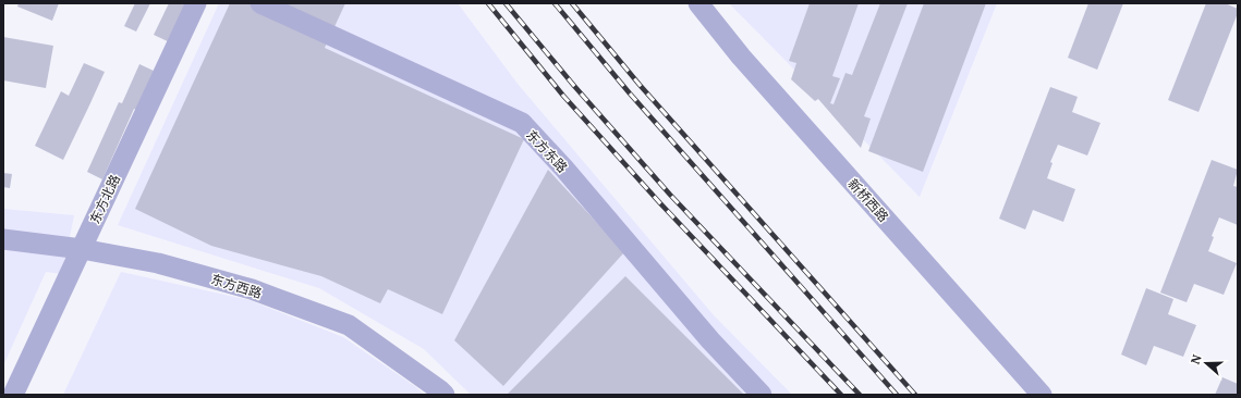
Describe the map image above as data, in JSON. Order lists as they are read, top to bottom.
{
  "streets": {
    "street": [
      "东方东路",
      "东方北路",
      "新桥西路",
      "东方西路"
    ]
  },
  "crossings": [
    ["东方北路", "东方西路"]
  ],
  "north": "left"
}
